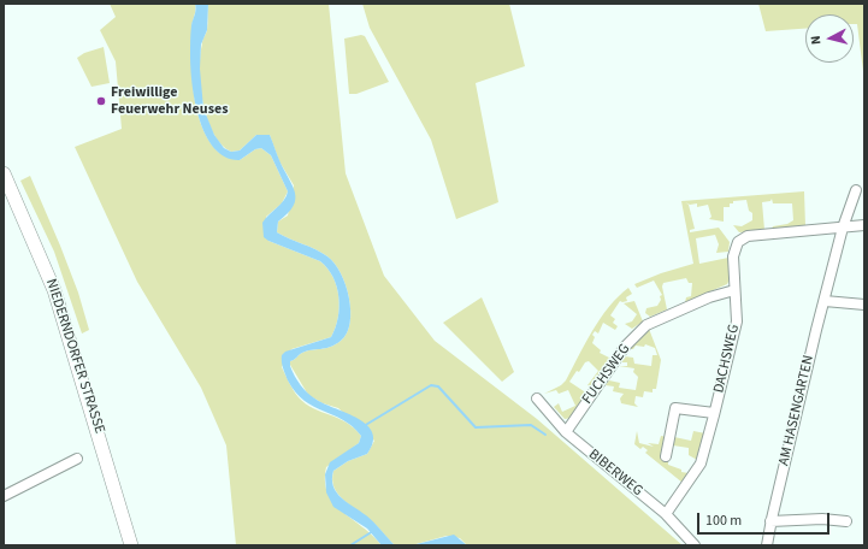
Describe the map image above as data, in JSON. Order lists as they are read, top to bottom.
{
  "streets": {
    "main road": ["NIEDERNDORFER STRASSE"],
    "street": [
      "DACHSWEG",
      "FUCHSWEG",
      "AM HASENGARTEN",
      "BIBERWEG"
    ]
  },
  "crossings": [
    ["DACHSWEG", "FUCHSWEG"],
    ["DACHSWEG", "AM HASENGARTEN"],
    ["DACHSWEG", "BIBERWEG"],
    ["FUCHSWEG", "BIBERWEG"]
  ],
  "places": ["Freiwillige Feuerwehr Neuses"],
  "scale_bar": "100 m",
  "north": "left"
}
